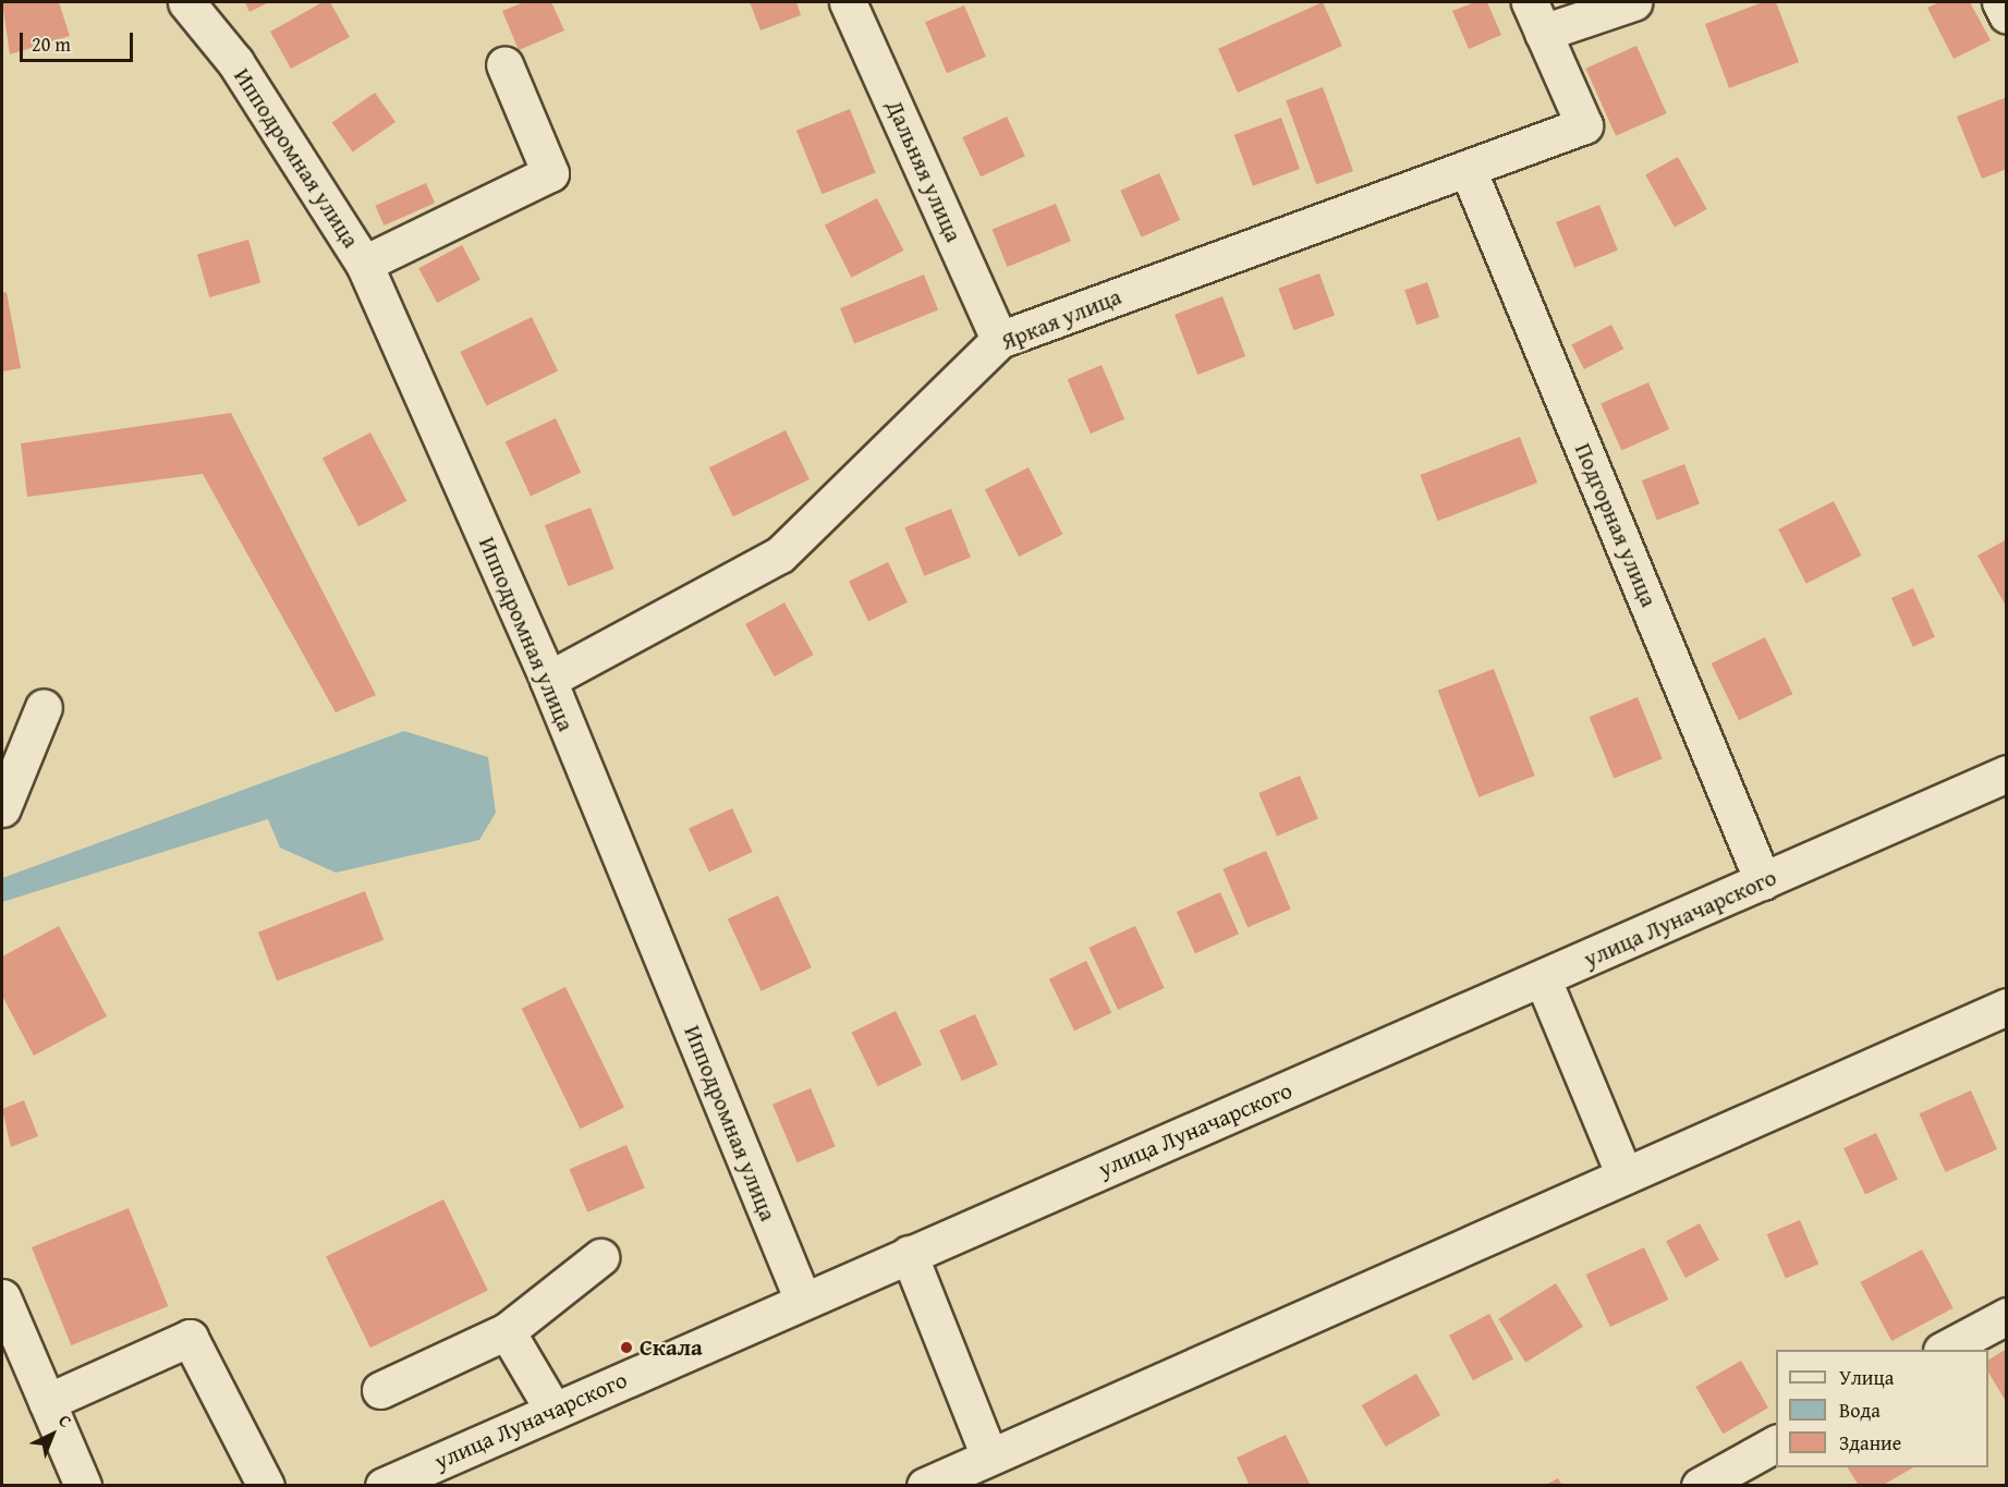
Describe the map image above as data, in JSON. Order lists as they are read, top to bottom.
{
  "streets": {
    "street": [
      "Ипподромная улица",
      "Дальняя улица",
      "Яркая улица",
      "Подгорная улица",
      "улица Луначарского"
    ]
  },
  "crossings": [
    ["Ипподромная улица", "Яркая улица"],
    ["Ипподромная улица", "улица Луначарского"],
    ["Дальняя улица", "Яркая улица"],
    ["Яркая улица", "Подгорная улица"],
    ["Подгорная улица", "улица Луначарского"]
  ],
  "places": ["Скала"],
  "legend": ["Улица", "Вода", "Здание"],
  "scale_bar": "20 m",
  "north": "top right"
}
